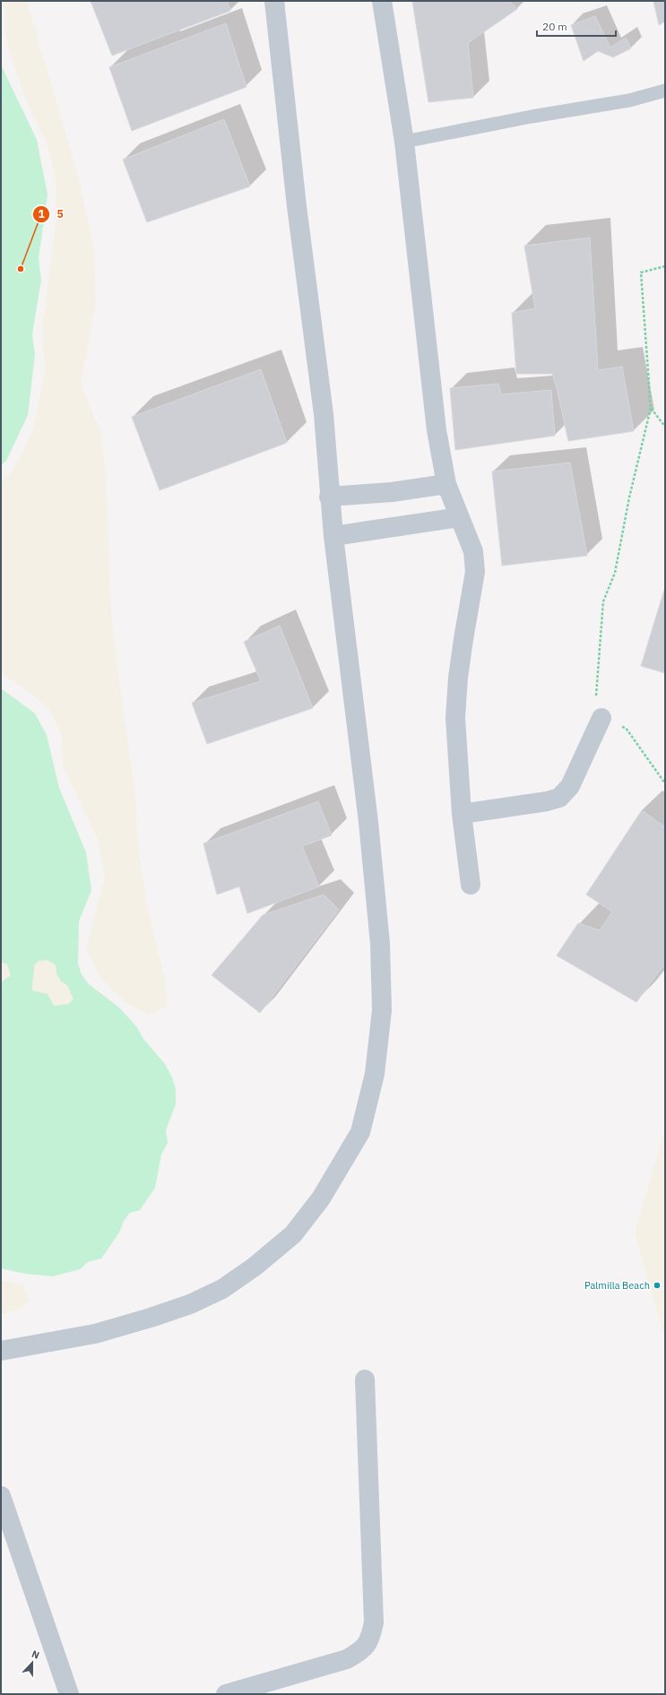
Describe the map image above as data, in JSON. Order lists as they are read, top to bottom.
{
  "places": ["5", "Palmilla Beach"],
  "scale_bar": "20 m",
  "north": "top"
}
